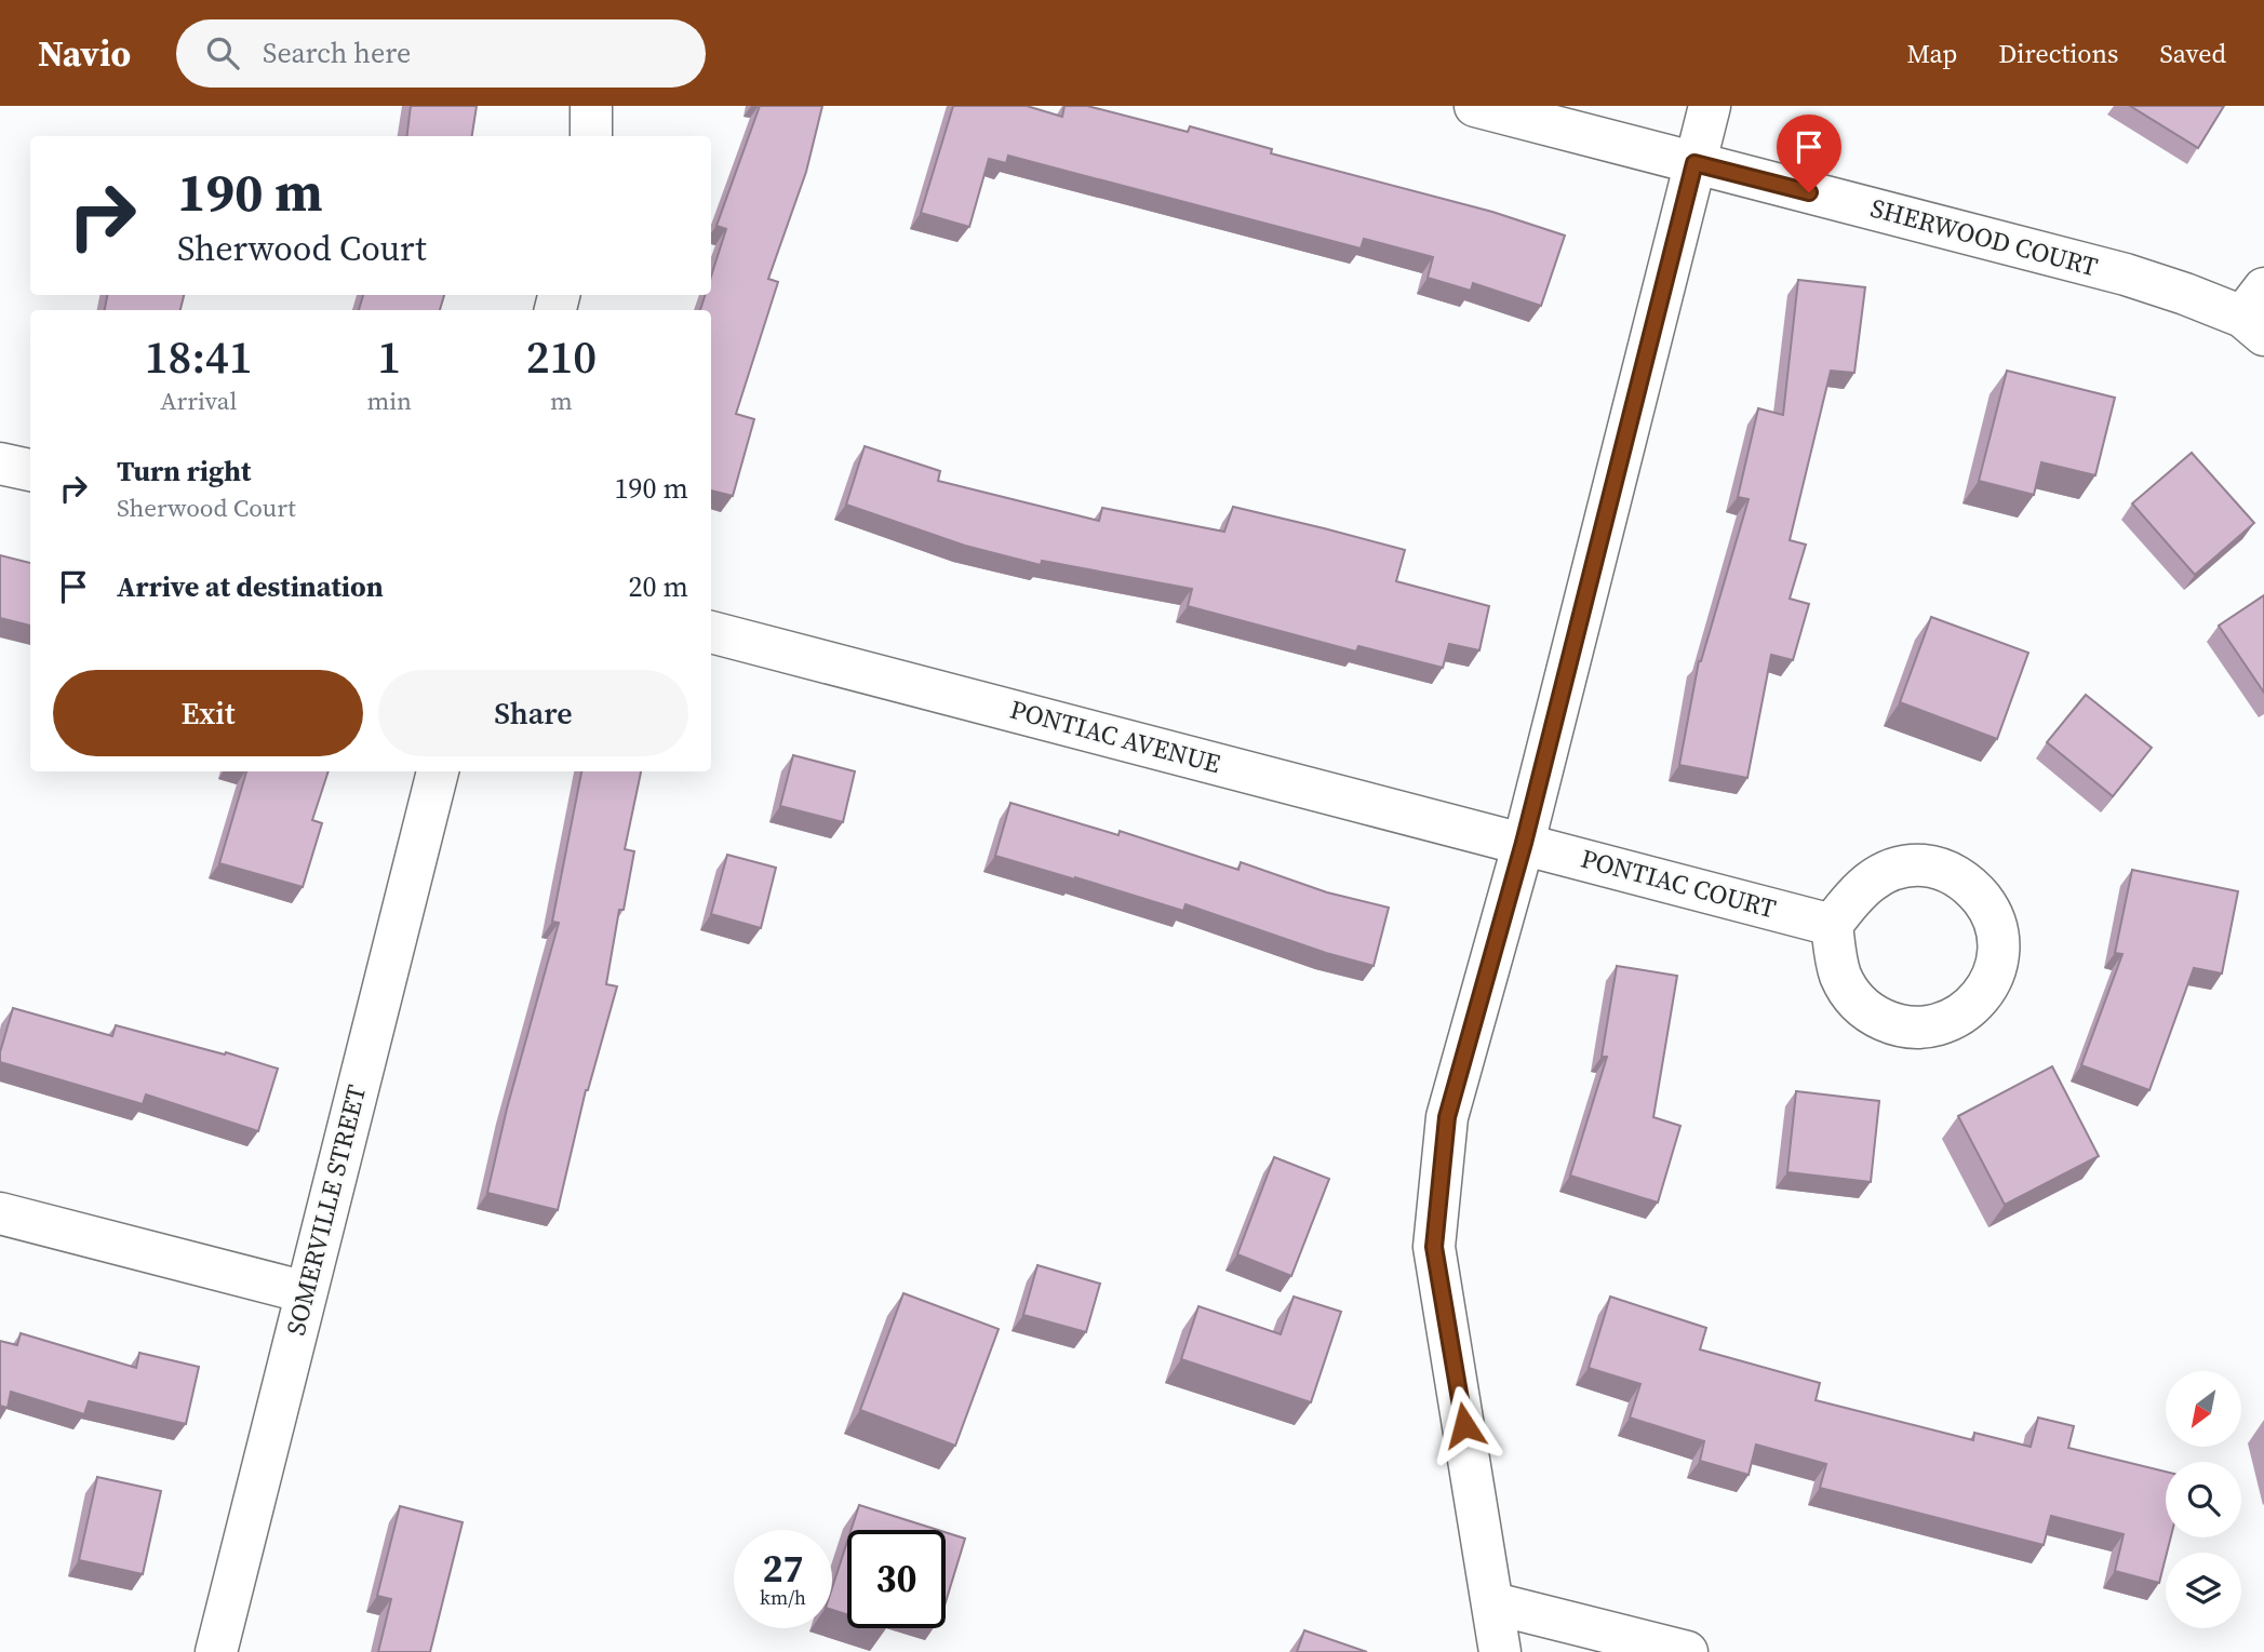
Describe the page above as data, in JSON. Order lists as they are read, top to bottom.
{
  "streets": {
    "street": [
      "SHERWOOD COURT",
      "PONTIAC AVENUE",
      "PONTIAC COURT",
      "SOMERVILLE STREET"
    ]
  },
  "crossings": [
    ["PONTIAC AVENUE", "PONTIAC COURT"]
  ],
  "north": "bottom left",
  "page": {
    "header": "Navio",
    "search": "Search here",
    "nav": ["Map", "Directions", "Saved"],
    "turn": ["190 m", "Sherwood Court"],
    "eta": [
      "18:41",
      "Arrival",
      "1",
      "min",
      "210",
      "m"
    ],
    "list": [
      {
        "name": "Turn right",
        "note": "Sherwood Court",
        "value": "190 m"
      },
      {
        "name": "Arrive at destination",
        "value": "20 m"
      }
    ],
    "buttons": ["Exit", "Share"],
    "speed": "27 km/h",
    "limit": "30"
  }
}
